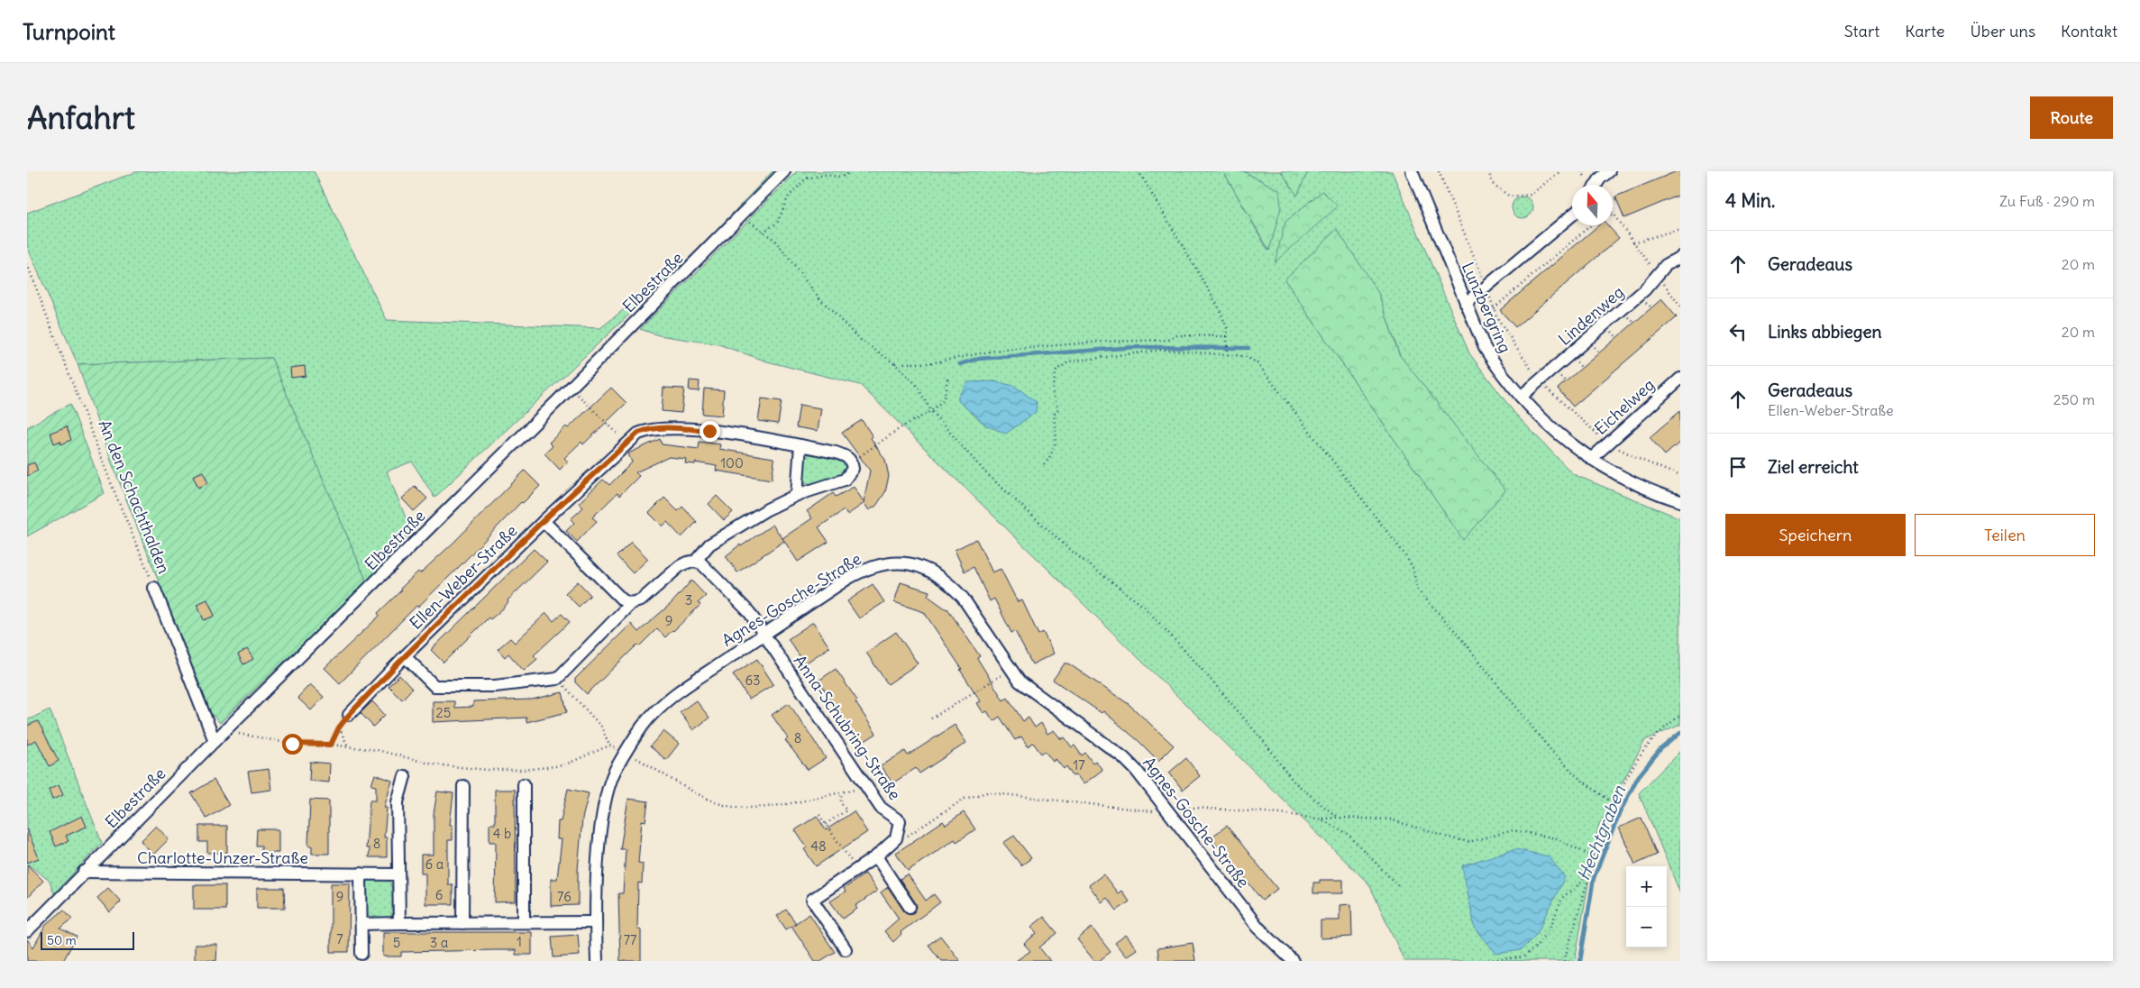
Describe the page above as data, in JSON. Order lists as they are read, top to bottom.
{
  "streets": {
    "street": [
      "Elbestraße",
      "Lunzbergring",
      "Lindenweg",
      "Eichelweg",
      "An den Schachthalden",
      "Ellen-Weber-Straße",
      "Agnes-Gosche-Straße",
      "Anna-Schubring-Straße",
      "Charlotte-Unzer-Straße"
    ]
  },
  "crossings": [
    ["Elbestraße", "An den Schachthalden"],
    ["Elbestraße", "Charlotte-Unzer-Straße"],
    ["Lunzbergring", "Lindenweg"],
    ["Lunzbergring", "Eichelweg"],
    ["Agnes-Gosche-Straße", "Anna-Schubring-Straße"]
  ],
  "water": ["Hechtgraben"],
  "house_numbers": [
    "100",
    "3",
    "9",
    "63",
    "25",
    "8",
    "17",
    "4 b",
    "8",
    "48",
    "6 a",
    "6",
    "9",
    "76",
    "7",
    "77",
    "1",
    "5",
    "3 a"
  ],
  "scale_bar": "50 m",
  "north": "top",
  "page": {
    "header": "Turnpoint",
    "nav": [
      "Start",
      "Karte",
      "Über uns",
      "Kontakt"
    ],
    "buttons": [
      "Route",
      ["Speichern", "Teilen"]
    ],
    "title": "Anfahrt",
    "heading": ["4 Min.", "Zu Fuß · 290 m"],
    "list": [
      ["Geradeaus", "20 m"],
      ["Links abbiegen", "20 m"],
      ["Geradeaus", "Ellen-Weber-Straße", "250 m"],
      "Ziel erreicht"
    ],
    "map_buttons": ["+", "−"],
    "scale": "50 m"
  }
}
